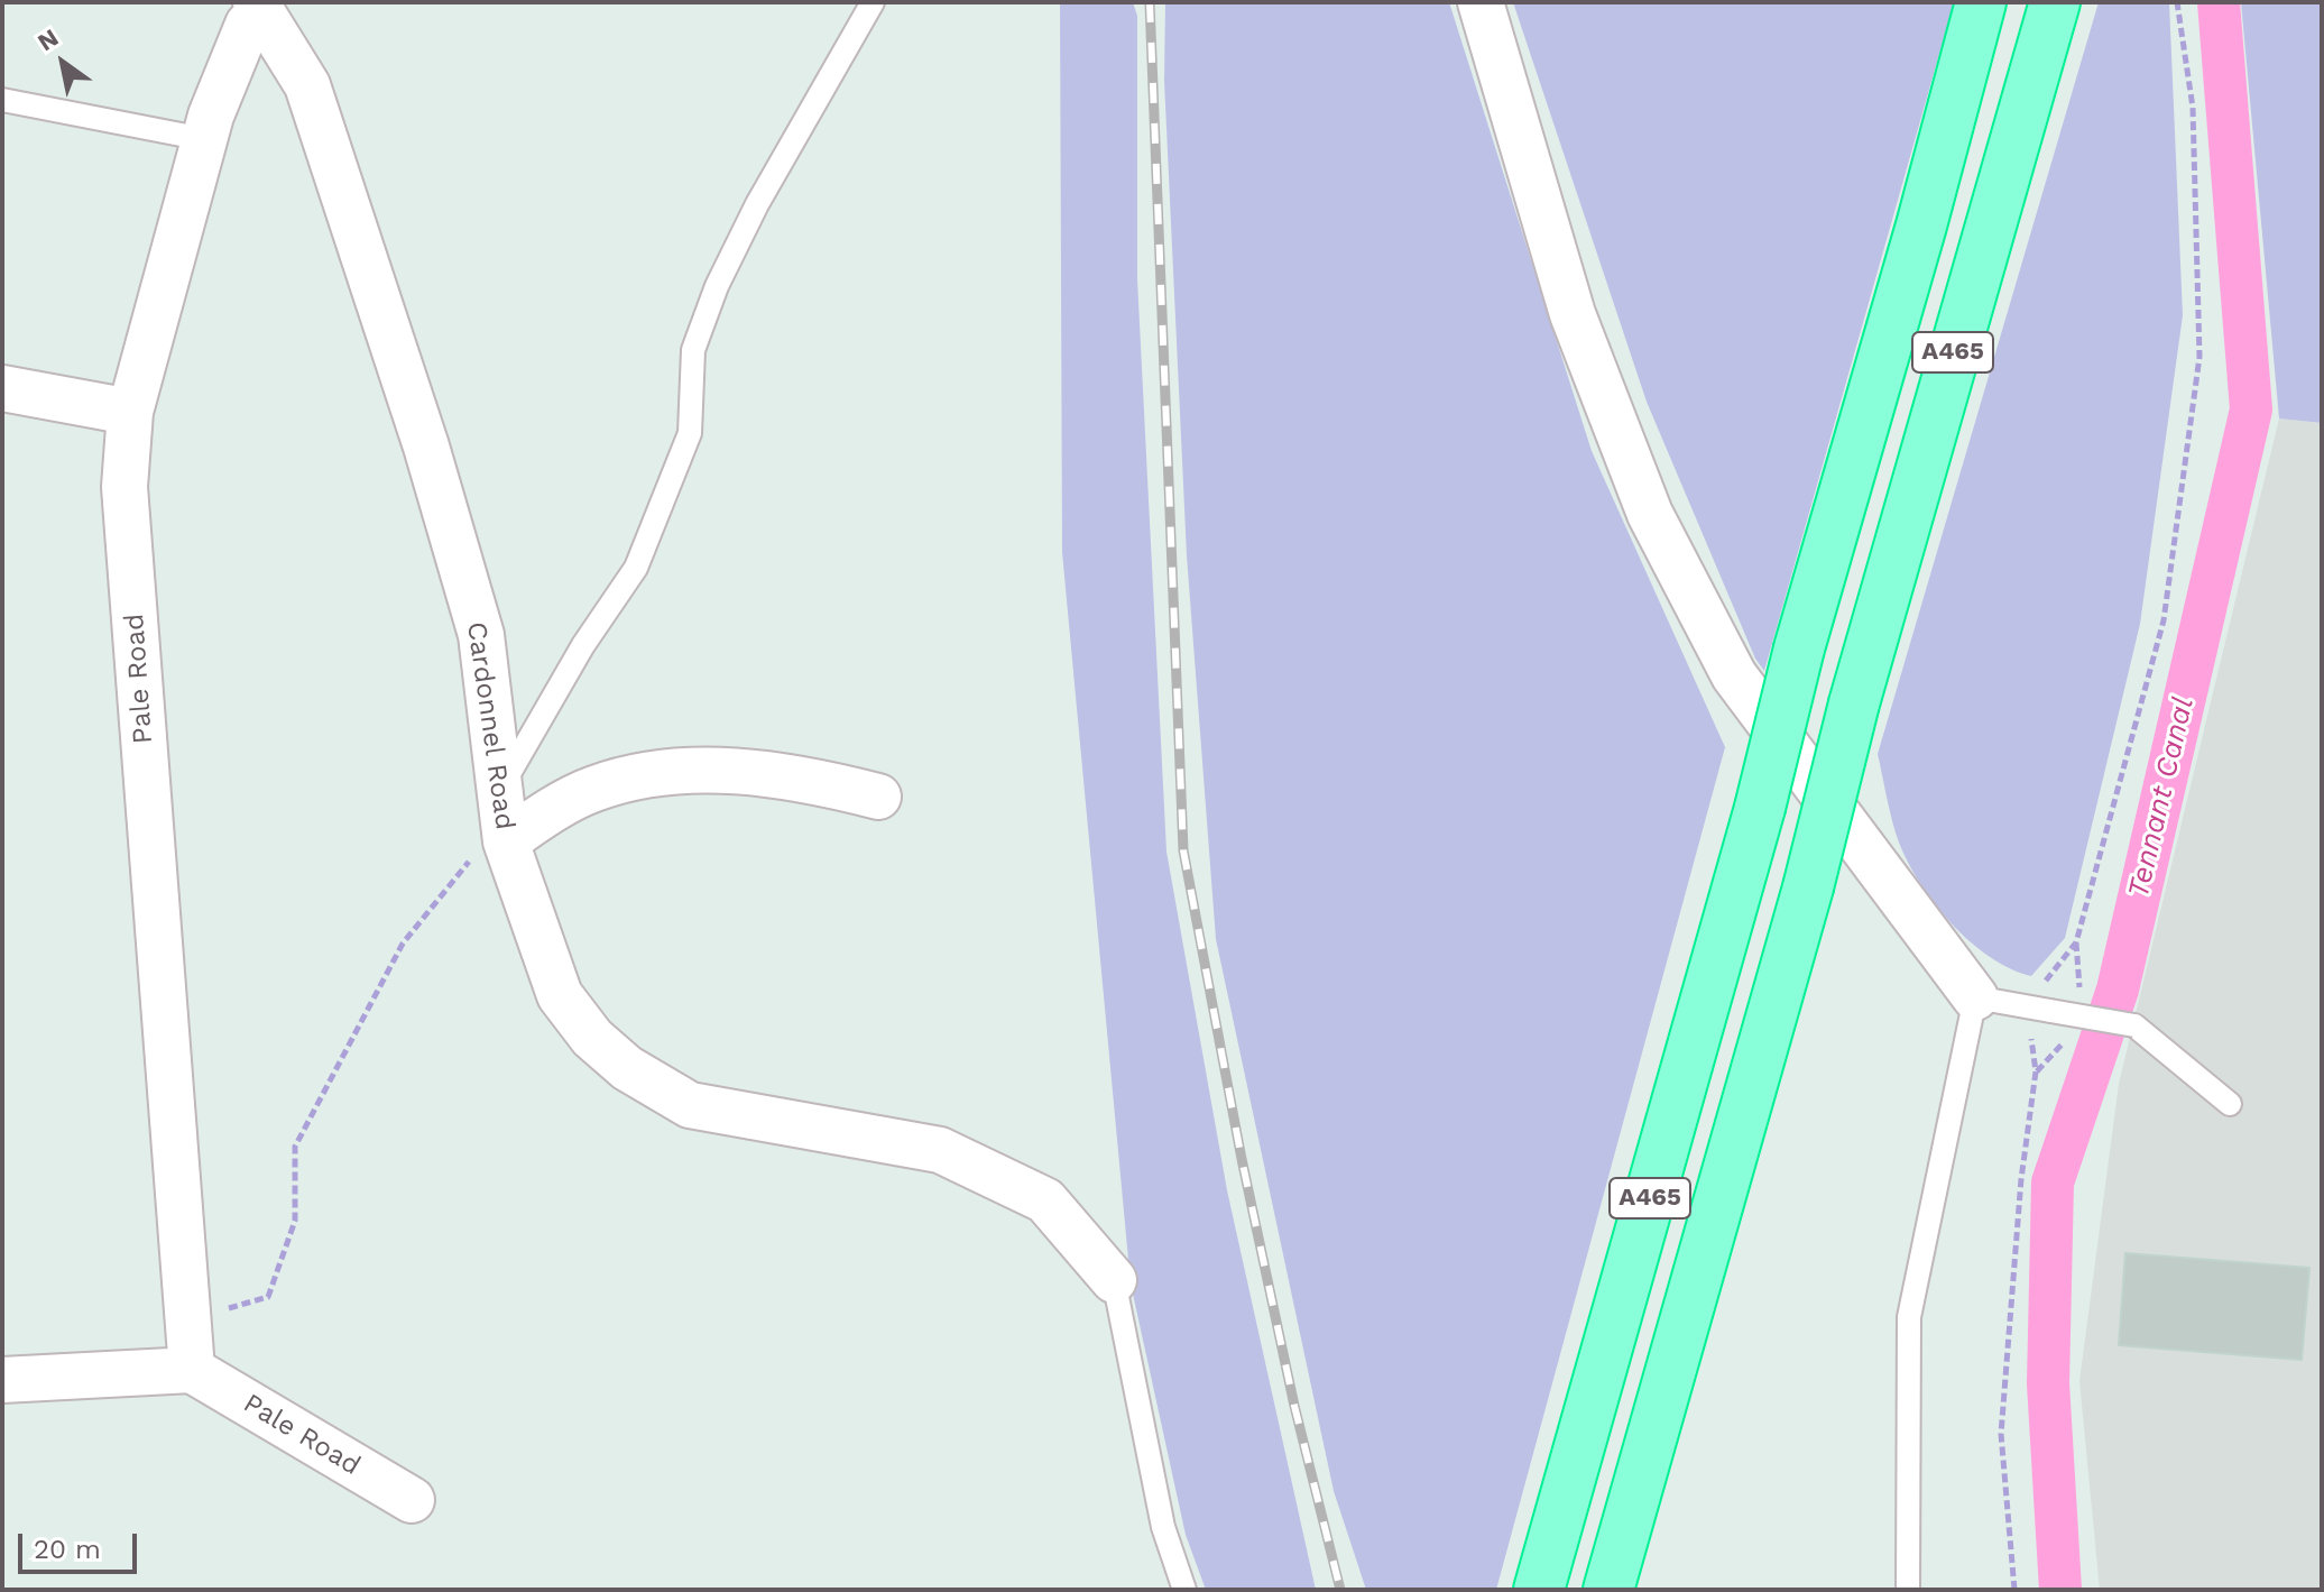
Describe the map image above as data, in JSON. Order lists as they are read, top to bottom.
{
  "streets": {
    "highway": ["A465"],
    "street": ["Pale Road", "Cardonnel Road"]
  },
  "crossings": [
    ["Pale Road", "Cardonnel Road"]
  ],
  "water": ["Tennant Canal"],
  "scale_bar": "20 m",
  "north": "top left"
}
